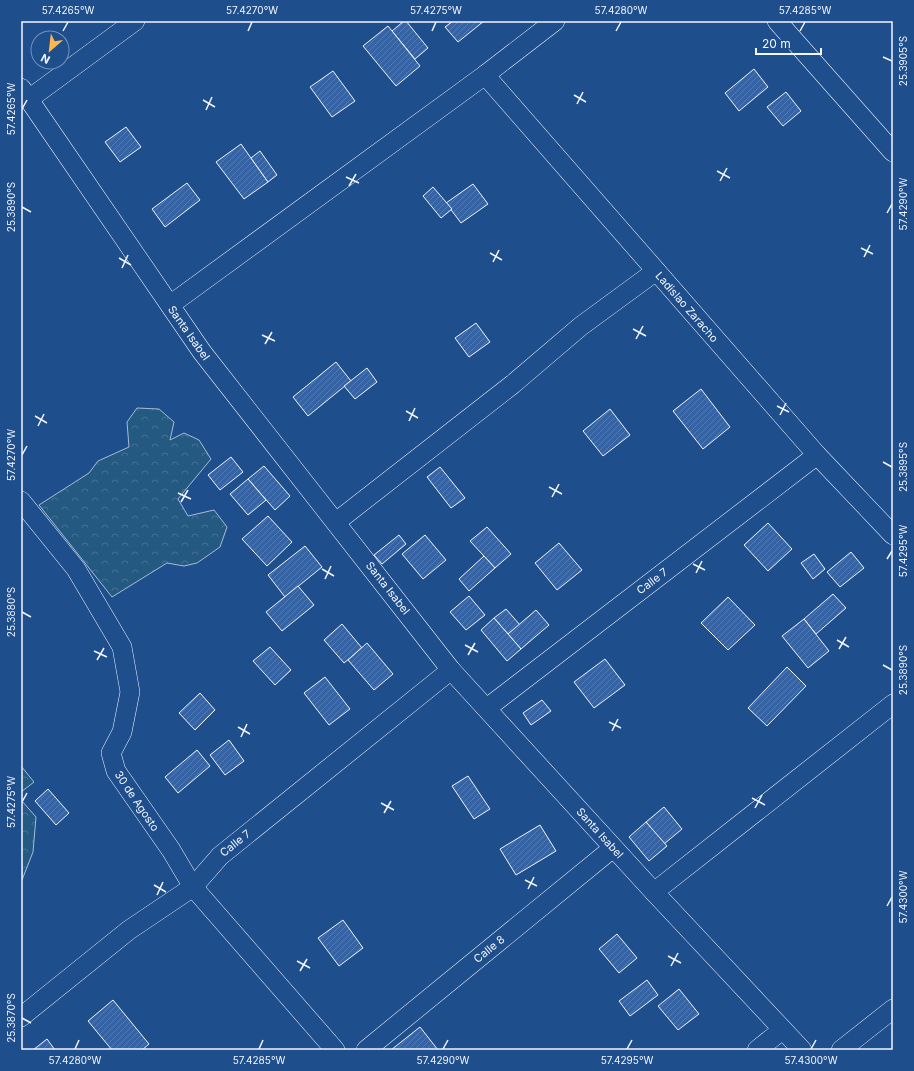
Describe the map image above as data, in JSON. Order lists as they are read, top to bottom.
{
  "streets": {
    "street": [
      "Ladislao Zaracho",
      "Santa Isabel",
      "Calle 7",
      "30 de Agosto",
      "Calle 8"
    ]
  },
  "crossings": [
    ["Ladislao Zaracho", "Calle 7"],
    ["Santa Isabel", "Calle 7"],
    ["Santa Isabel", "Calle 8"],
    ["Calle 7", "30 de Agosto"]
  ],
  "scale_bar": "20 m",
  "north": "bottom left",
  "coordinates": [
    "57.4265°W",
    "57.4270°W",
    "57.4275°W",
    "57.4280°W",
    "57.4285°W",
    "25.3905°S",
    "57.4290°W",
    "25.3890°S",
    "25.3895°S",
    "57.4295°W",
    "25.3880°S",
    "57.4300°W",
    "25.3870°S"
  ]
}
